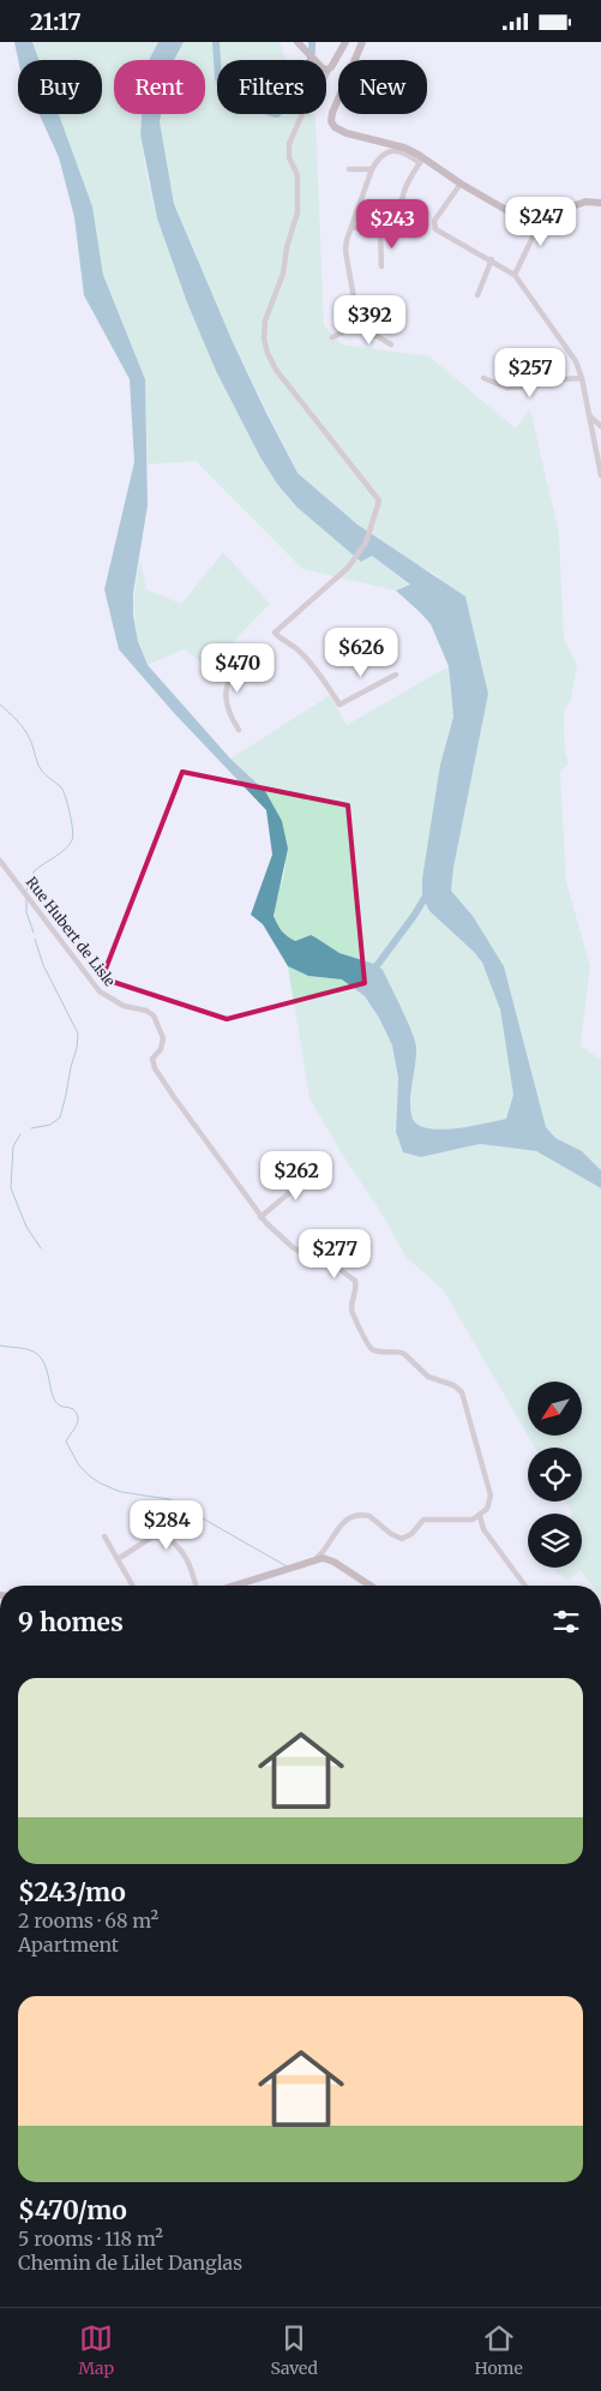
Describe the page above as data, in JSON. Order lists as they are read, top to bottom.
{
  "streets": {
    "street": ["Rue Hubert de Lisle"]
  },
  "north": "bottom left",
  "page": {
    "status": "21:17",
    "chip": [
      "Buy",
      "Rent",
      "Filters",
      "New"
    ],
    "price": [
      "$247",
      "$243",
      "$392",
      "$257",
      "$626",
      "$470",
      "$262",
      "$277",
      "$284"
    ],
    "heading": "9 homes",
    "list": [
      {
        "name": "$243/mo",
        "note": "2 rooms · 68 m² · Apartment"
      },
      {
        "name": "$470/mo",
        "note": "5 rooms · 118 m² · Chemin de Lilet Danglas"
      }
    ],
    "tabs": ["Map", "Saved", "Home"]
  }
}
